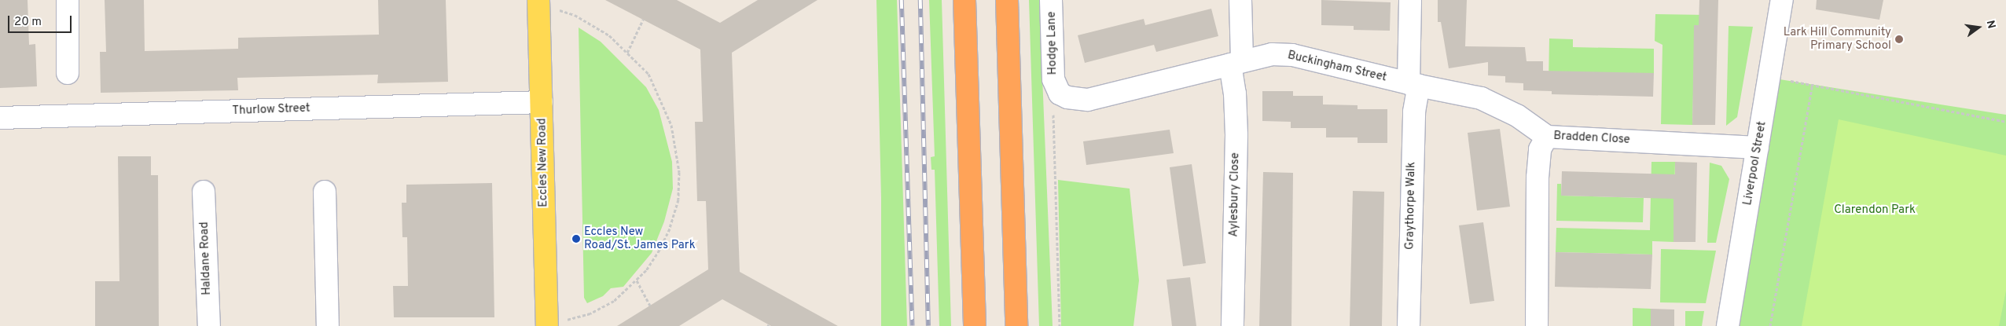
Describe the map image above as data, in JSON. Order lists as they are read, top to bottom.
{
  "streets": {
    "main road": ["Eccles New Road"],
    "street": [
      "Hodge Lane",
      "Buckingham Street",
      "Thurlow Street",
      "Bradden Close",
      "Liverpool Street",
      "Aylesbury Close",
      "Graythorpe Walk",
      "Haldane Road"
    ]
  },
  "crossings": [
    ["Hodge Lane", "Buckingham Street"],
    ["Buckingham Street", "Bradden Close"],
    ["Buckingham Street", "Aylesbury Close"],
    ["Buckingham Street", "Graythorpe Walk"],
    ["Thurlow Street", "Eccles New Road"],
    ["Bradden Close", "Liverpool Street"]
  ],
  "parks": ["Clarendon Park"],
  "places": ["Lark Hill Community Primary School", "Eccles New Road/St. James Park"],
  "scale_bar": "20 m",
  "north": "right"
}
